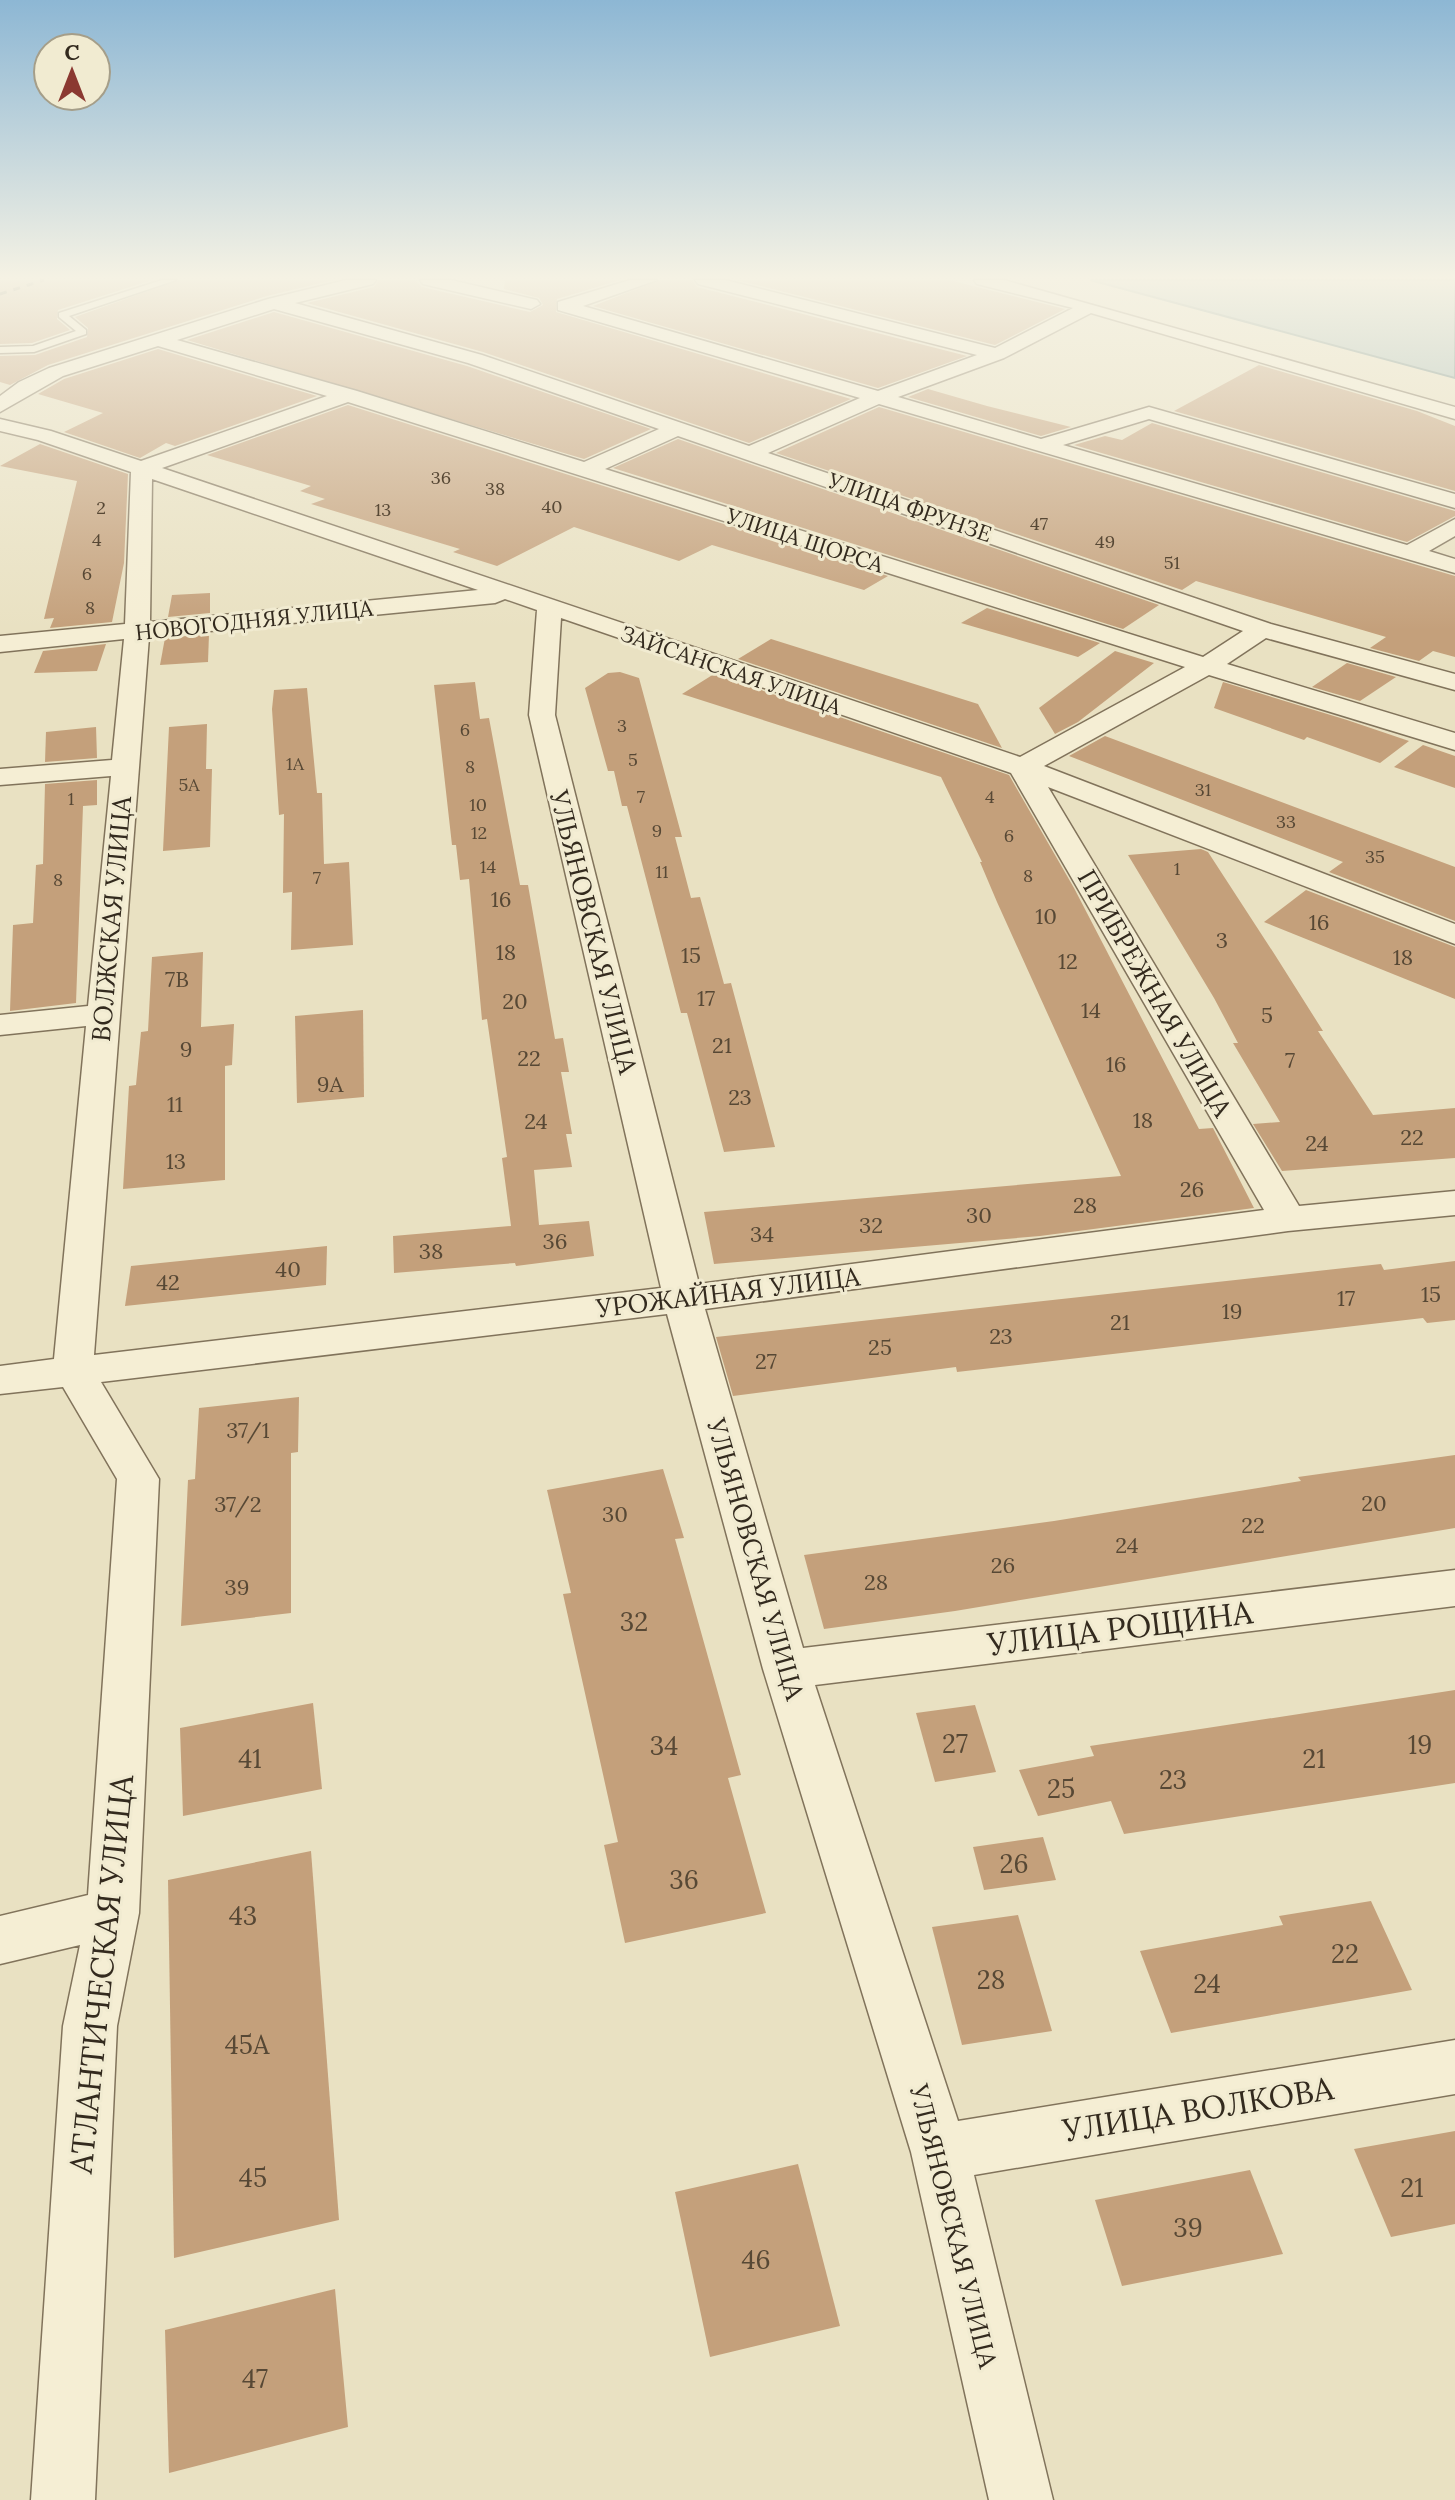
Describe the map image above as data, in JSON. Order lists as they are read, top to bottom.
{
  "streets": {
    "street": [
      "УЛИЦА ФРУНЗЕ",
      "УЛИЦА ЩОРСА",
      "НОВОГОДНЯЯ УЛИЦА",
      "ЗАЙСАНСКАЯ УЛИЦА",
      "ВОЛЖСКАЯ УЛИЦА",
      "УЛЬЯНОВСКАЯ УЛИЦА",
      "ПРИБРЕЖНАЯ УЛИЦА",
      "УРОЖАЙНАЯ УЛИЦА",
      "УЛИЦА РОЩИНА",
      "АТЛАНТИЧЕСКАЯ УЛИЦА",
      "УЛИЦА ВОЛКОВА"
    ]
  },
  "crossings": [
    ["НОВОГОДНЯЯ УЛИЦА", "ЗАЙСАНСКАЯ УЛИЦА"],
    ["НОВОГОДНЯЯ УЛИЦА", "ВОЛЖСКАЯ УЛИЦА"],
    ["НОВОГОДНЯЯ УЛИЦА", "УЛЬЯНОВСКАЯ УЛИЦА"],
    ["ЗАЙСАНСКАЯ УЛИЦА", "ВОЛЖСКАЯ УЛИЦА"],
    ["ЗАЙСАНСКАЯ УЛИЦА", "УЛЬЯНОВСКАЯ УЛИЦА"],
    ["ЗАЙСАНСКАЯ УЛИЦА", "ПРИБРЕЖНАЯ УЛИЦА"],
    ["ВОЛЖСКАЯ УЛИЦА", "УРОЖАЙНАЯ УЛИЦА"],
    ["ВОЛЖСКАЯ УЛИЦА", "АТЛАНТИЧЕСКАЯ УЛИЦА"],
    ["УЛЬЯНОВСКАЯ УЛИЦА", "УРОЖАЙНАЯ УЛИЦА"],
    ["УЛЬЯНОВСКАЯ УЛИЦА", "УЛИЦА РОЩИНА"],
    ["УЛЬЯНОВСКАЯ УЛИЦА", "УЛИЦА ВОЛКОВА"],
    ["ПРИБРЕЖНАЯ УЛИЦА", "УРОЖАЙНАЯ УЛИЦА"],
    ["УРОЖАЙНАЯ УЛИЦА", "АТЛАНТИЧЕСКАЯ УЛИЦА"]
  ],
  "house_numbers": [
    "36",
    "38",
    "40",
    "2",
    "13",
    "47",
    "4",
    "49",
    "51",
    "6",
    "8",
    "3",
    "6",
    "5",
    "1А",
    "8",
    "5А",
    "31",
    "7",
    "4",
    "1",
    "10",
    "33",
    "9",
    "12",
    "6",
    "35",
    "14",
    "1",
    "11",
    "8",
    "7",
    "8",
    "16",
    "10",
    "16",
    "3",
    "18",
    "15",
    "18",
    "12",
    "7В",
    "17",
    "20",
    "14",
    "5",
    "21",
    "9",
    "22",
    "7",
    "16",
    "9А",
    "23",
    "11",
    "18",
    "24",
    "22",
    "24",
    "13",
    "26",
    "28",
    "30",
    "32",
    "34",
    "36",
    "38",
    "40",
    "42",
    "15",
    "17",
    "19",
    "21",
    "23",
    "25",
    "27",
    "37/1",
    "20",
    "37/2",
    "30",
    "22",
    "24",
    "26",
    "28",
    "39",
    "32",
    "27",
    "19",
    "34",
    "41",
    "21",
    "23",
    "25",
    "26",
    "36",
    "43",
    "22",
    "28",
    "24",
    "45А",
    "45",
    "21",
    "39",
    "46",
    "47"
  ],
  "north": "top"
}
